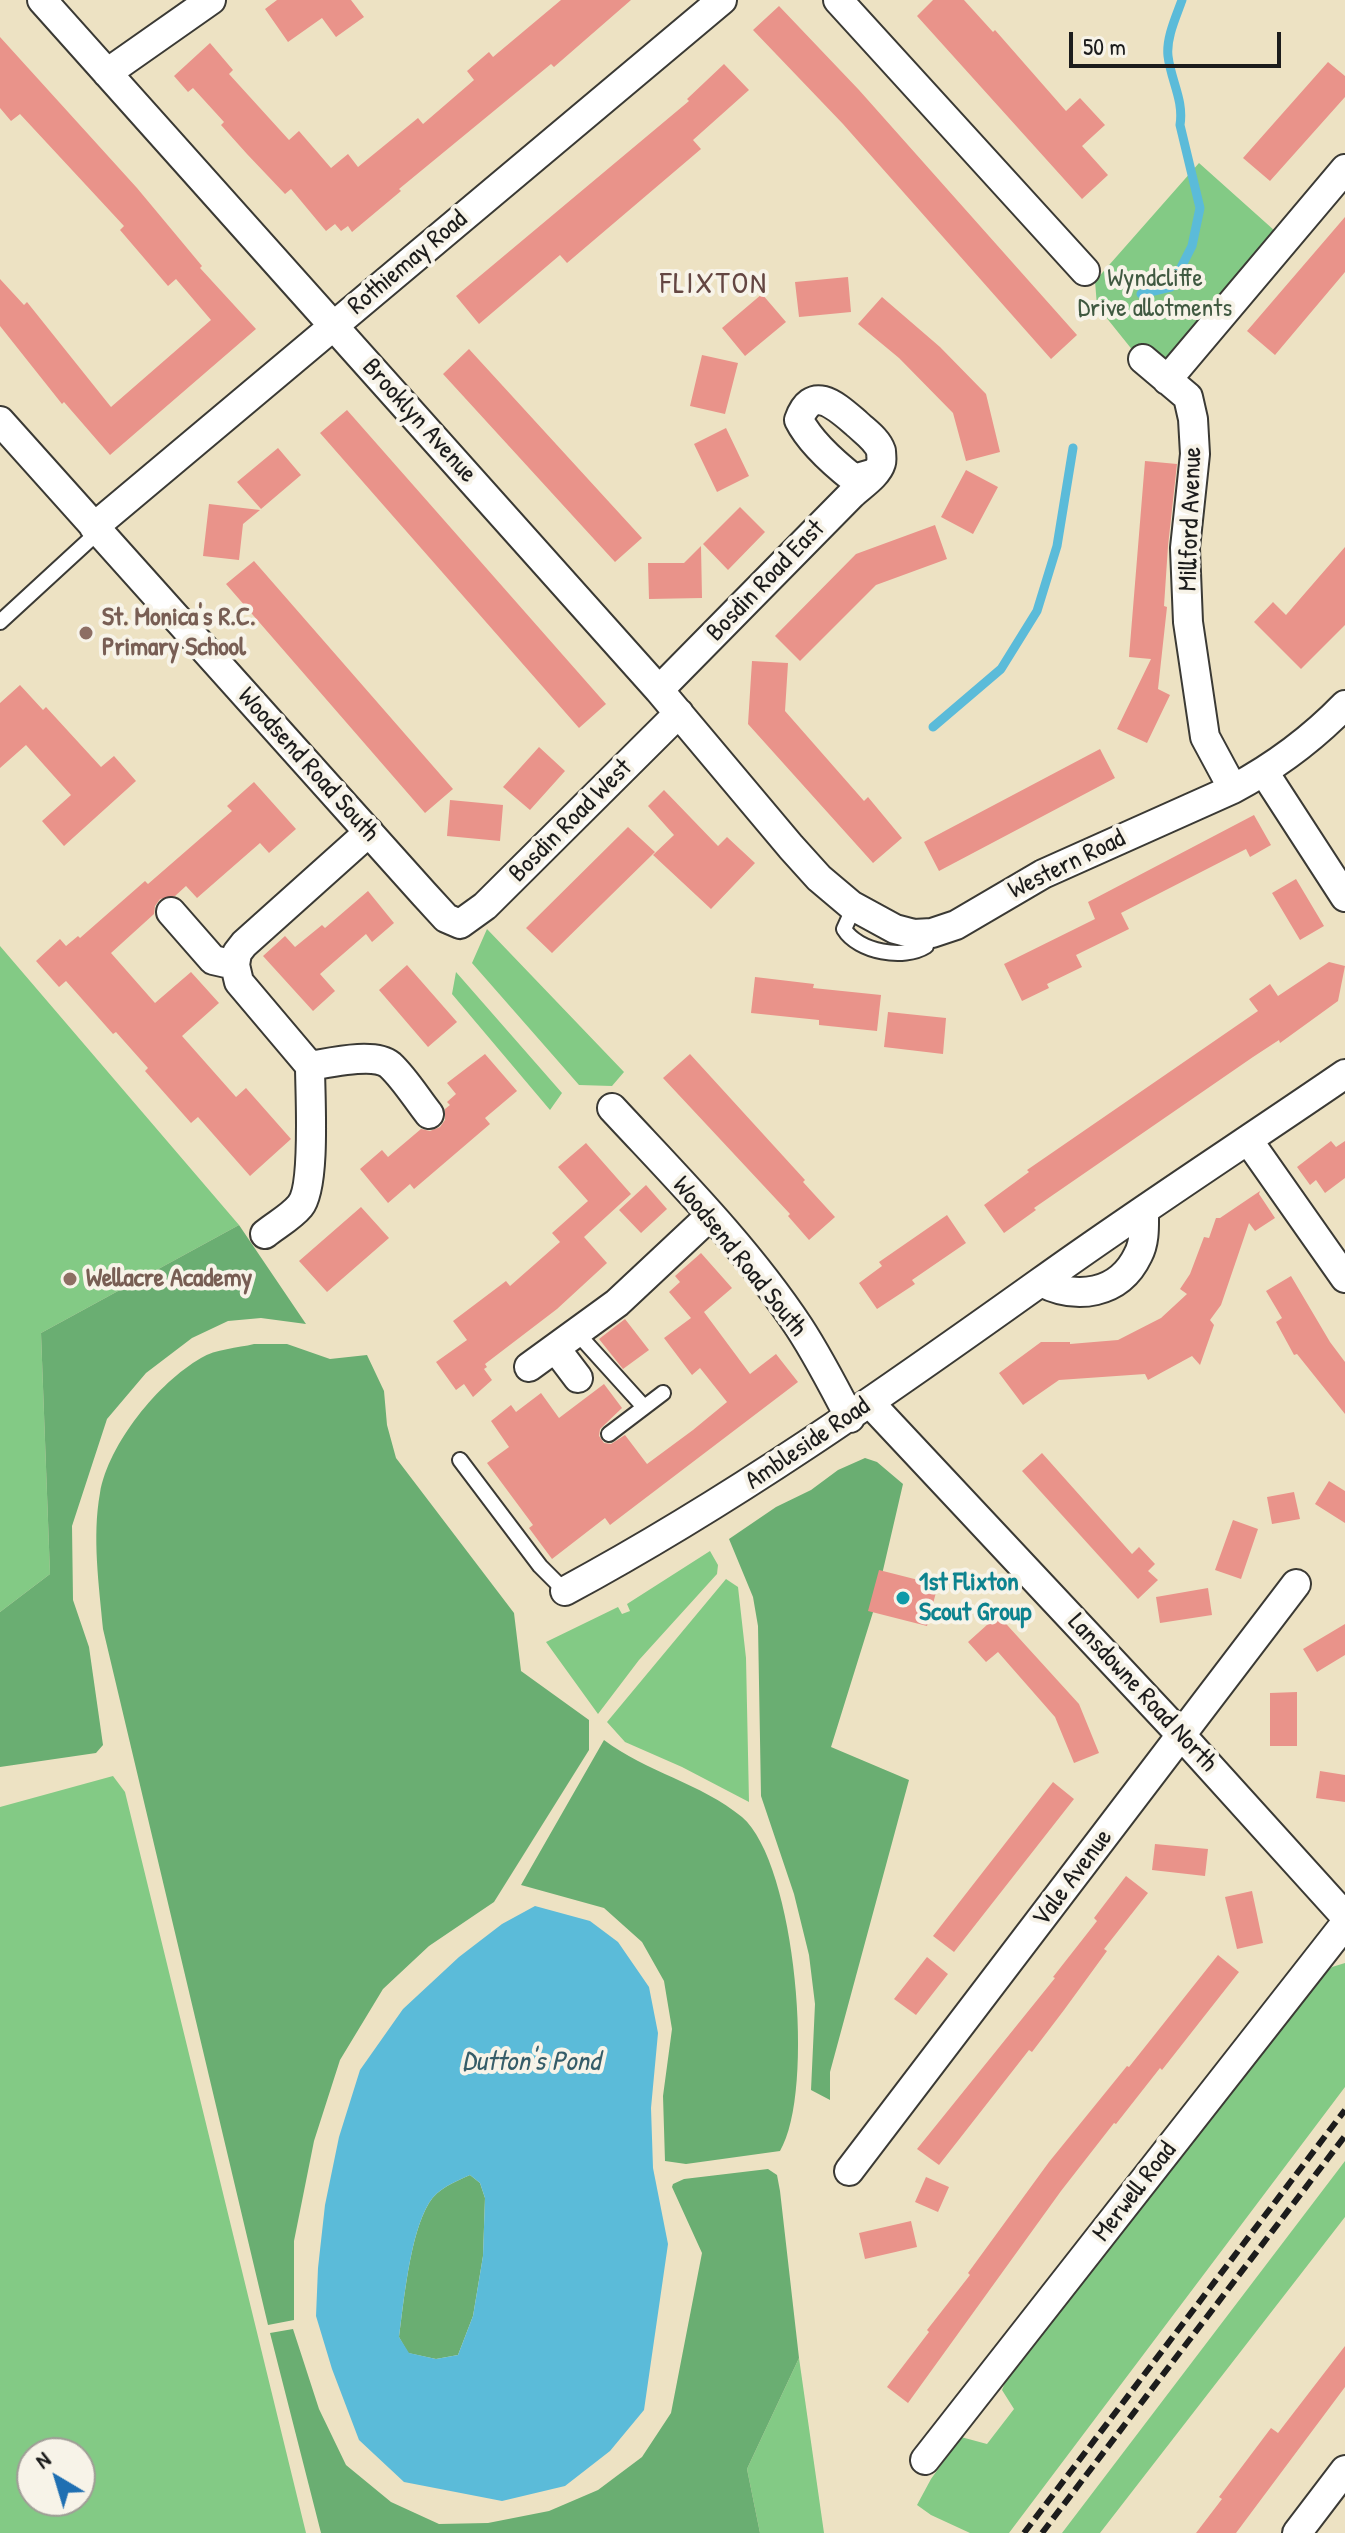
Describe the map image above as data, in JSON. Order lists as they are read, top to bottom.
{
  "streets": {
    "street": [
      "Rothiemay Road",
      "Brooklyn Avenue",
      "Millford Avenue",
      "Bosdin Road East",
      "Woodsend Road South",
      "Bosdin Road West",
      "Western Road",
      "Ambleside Road",
      "Lansdowne Road North",
      "Vale Avenue",
      "Merwell Road"
    ]
  },
  "crossings": [
    ["Rothiemay Road", "Brooklyn Avenue"],
    ["Rothiemay Road", "Woodsend Road South"],
    ["Brooklyn Avenue", "Bosdin Road East"],
    ["Brooklyn Avenue", "Bosdin Road West"],
    ["Brooklyn Avenue", "Western Road"],
    ["Millford Avenue", "Western Road"],
    ["Woodsend Road South", "Bosdin Road West"],
    ["Woodsend Road South", "Ambleside Road"],
    ["Woodsend Road South", "Lansdowne Road North"],
    ["Ambleside Road", "Lansdowne Road North"],
    ["Lansdowne Road North", "Vale Avenue"]
  ],
  "districts": ["FLIXTON"],
  "water": ["Dutton's Pond"],
  "parks": ["Wyndcliffe Drive allotments"],
  "places": ["St. Monica's R.C. Primary School", "Wellacre Academy", "1st Flixton Scout Group"],
  "scale_bar": "50 m",
  "north": "top left"
}
